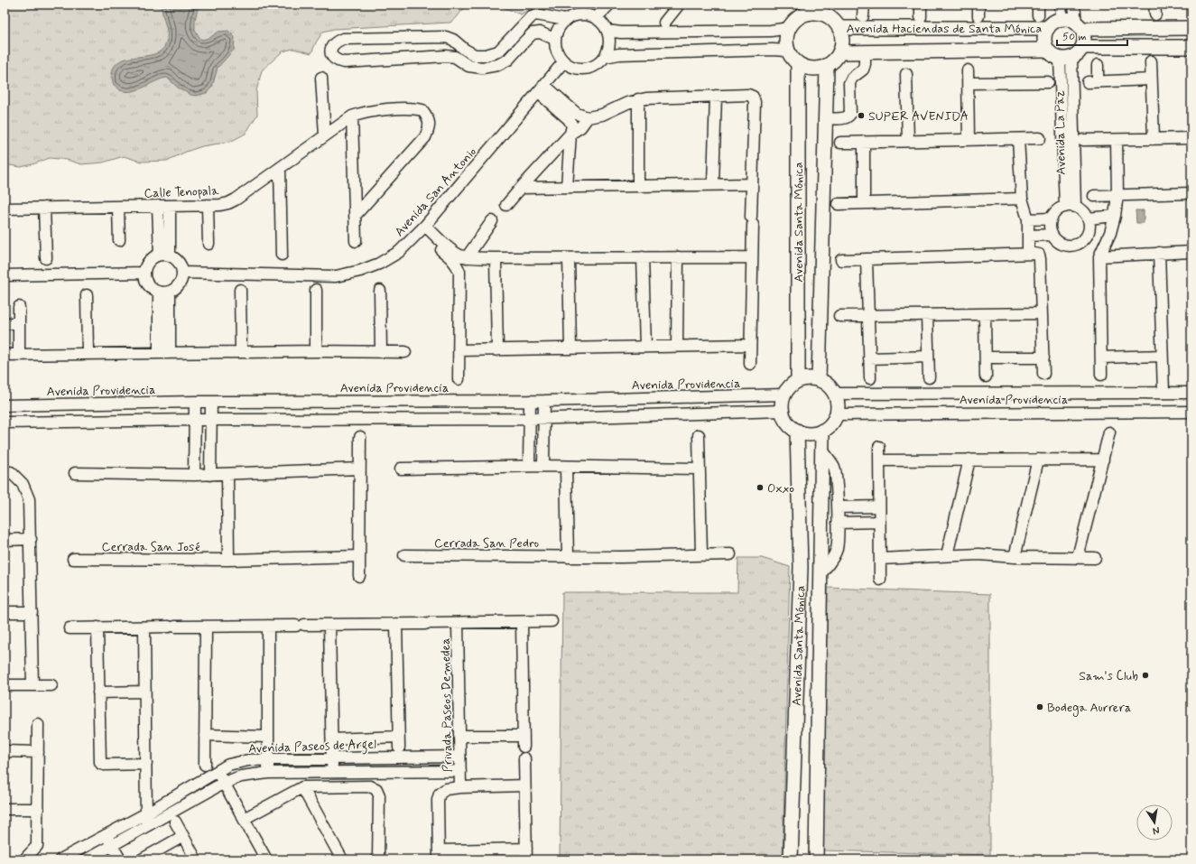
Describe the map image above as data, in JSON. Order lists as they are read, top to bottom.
{
  "streets": {
    "street": [
      "Avenida Haciendas de Santa Mónica",
      "Avenida La Paz",
      "Calle Tenopala",
      "Avenida San Antonio",
      "Avenida Santa Mónica",
      "Avenida Providencia",
      "Cerrada San Pedro",
      "Cerrada San José",
      "Privada Paseos Demedea",
      "Avenida Paseos de Argel"
    ]
  },
  "crossings": [
    ["Avenida Haciendas de Santa Mónica", "Avenida La Paz"],
    ["Avenida Haciendas de Santa Mónica", "Avenida Santa Mónica"],
    ["Avenida Santa Mónica", "Avenida Providencia"],
    ["Privada Paseos Demedea", "Avenida Paseos de Argel"]
  ],
  "places": [
    "SUPER AVENIDA",
    "Oxxo",
    "Sam's Club",
    "Bodega Aurrera"
  ],
  "scale_bar": "50 m",
  "north": "bottom"
}
